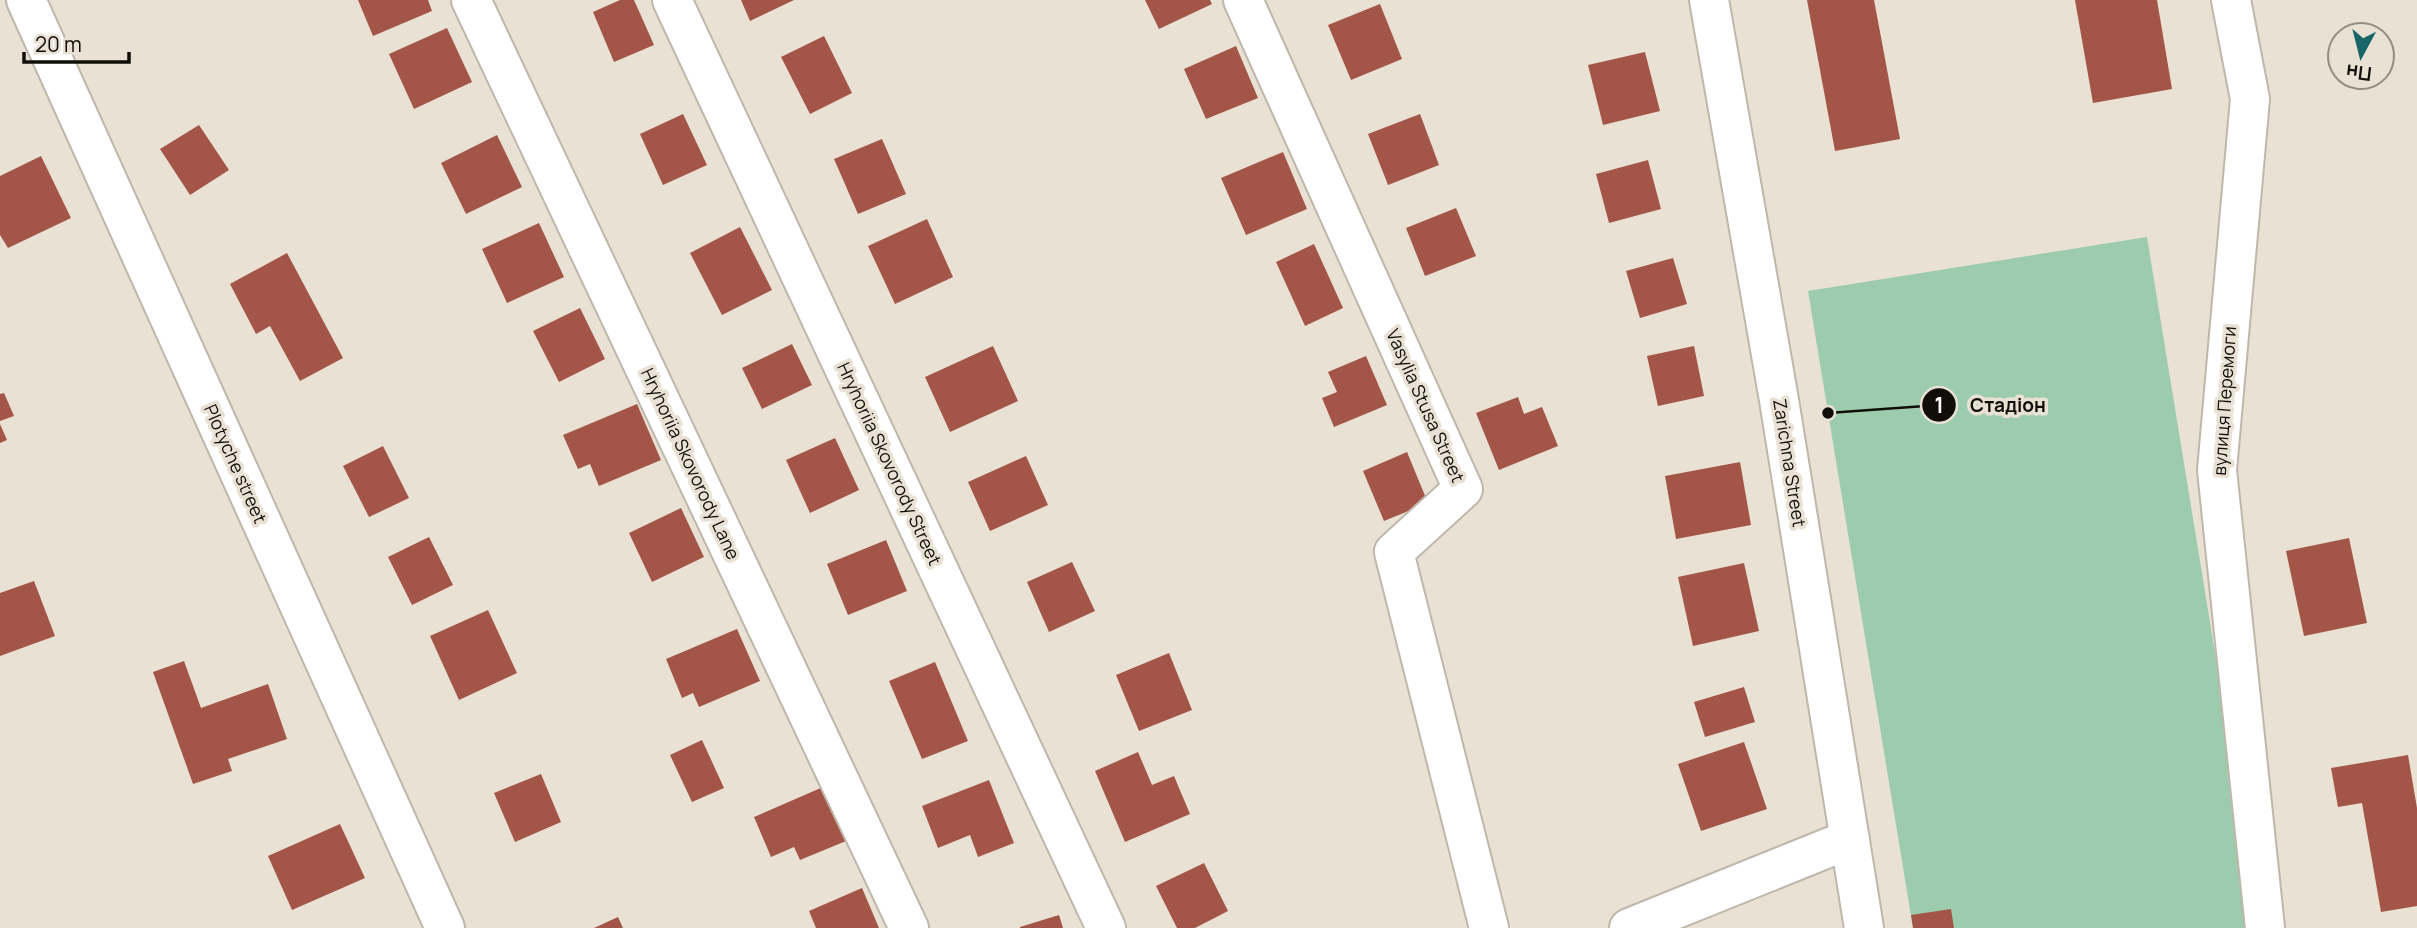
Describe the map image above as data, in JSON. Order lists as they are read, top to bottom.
{
  "streets": {
    "street": [
      "вулиця Перемоги",
      "Vasylia Stusa Street",
      "Zarichna Street",
      "Plotyche street",
      "Hryhoriia Skovorody Lane",
      "Hryhoriia Skovorody Street"
    ]
  },
  "places": ["Стадіон"],
  "scale_bar": "20 m",
  "north": "bottom"
}
